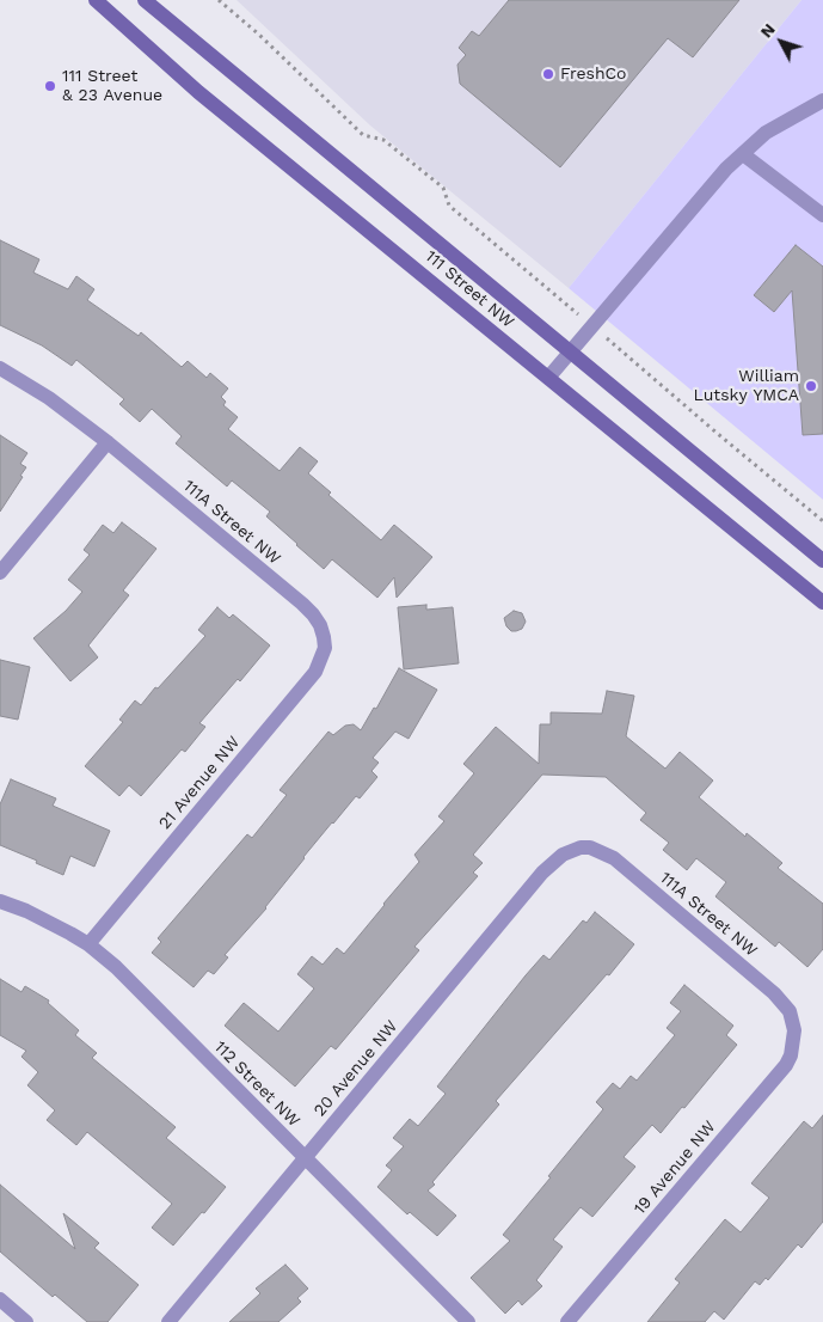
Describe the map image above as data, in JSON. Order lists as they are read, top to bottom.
{
  "streets": {
    "main road": ["111 Street NW"],
    "street": [
      "111A Street NW",
      "21 Avenue NW",
      "20 Avenue NW",
      "112 Street NW",
      "19 Avenue NW"
    ]
  },
  "crossings": [
    ["111A Street NW", "21 Avenue NW"],
    ["111A Street NW", "20 Avenue NW"],
    ["111A Street NW", "19 Avenue NW"],
    ["21 Avenue NW", "112 Street NW"],
    ["20 Avenue NW", "112 Street NW"]
  ],
  "places": ["FreshCo", "111 Street & 23 Avenue", "William Lutsky YMCA"],
  "north": "top left"
}
